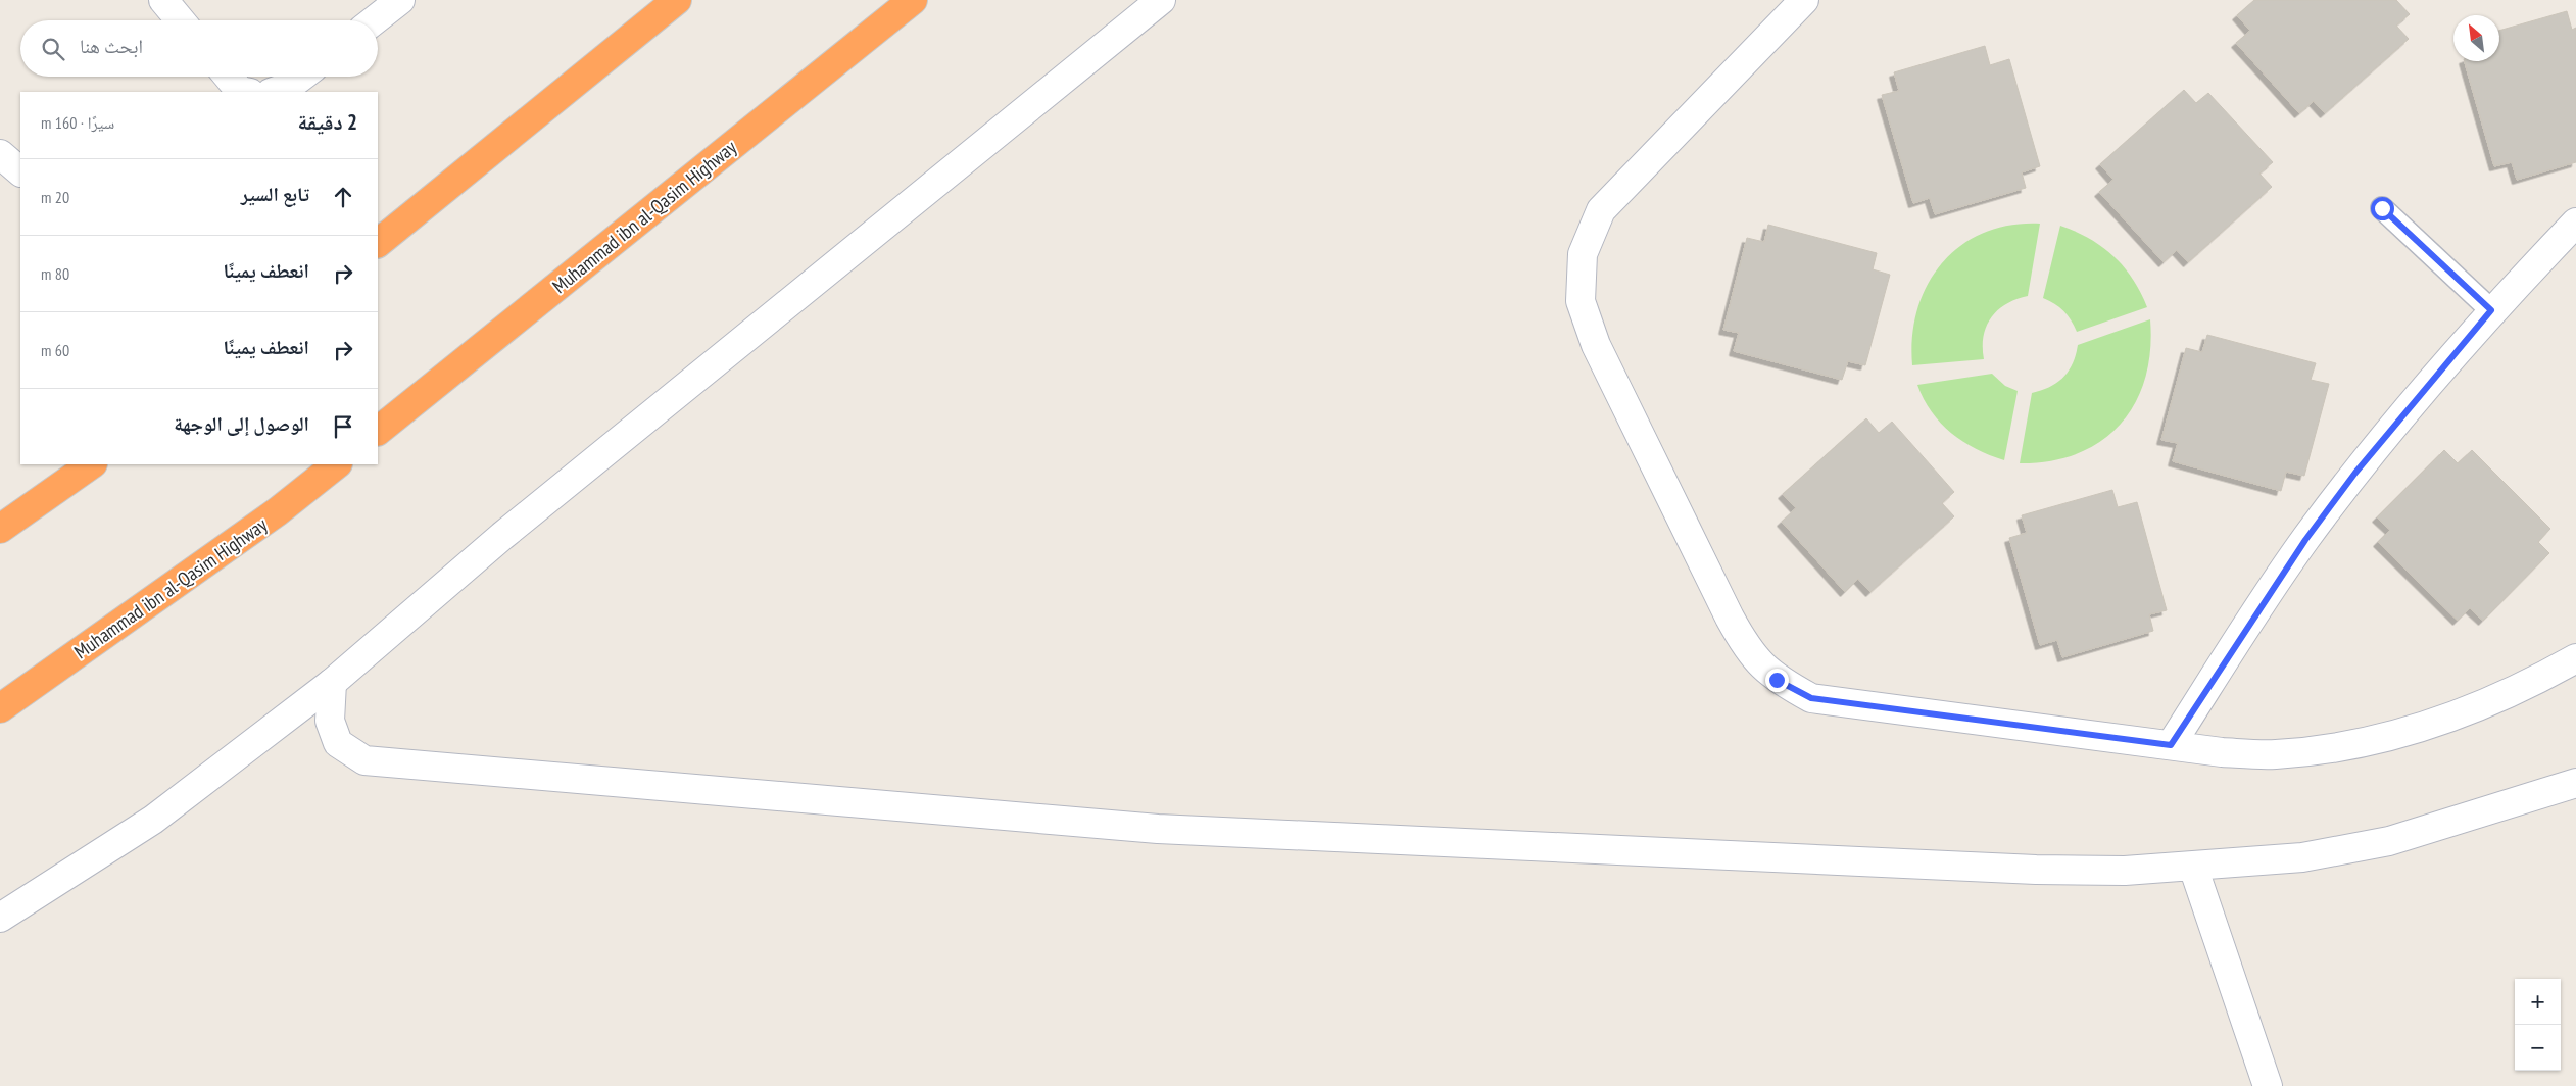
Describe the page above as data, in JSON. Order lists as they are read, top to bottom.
{
  "streets": {
    "highway": ["Muhammad ibn al-Qasim Highway"]
  },
  "north": "top left",
  "page": {
    "search": "ابحث هنا",
    "heading": ["2 دقيقة", "سيرًا · 160 m"],
    "list": [
      ["تابع السير", "20 m"],
      ["انعطف يمينًا", "80 m"],
      ["انعطف يمينًا", "60 m"],
      "الوصول إلى الوجهة"
    ],
    "map_buttons": ["+", "−"]
  }
}
